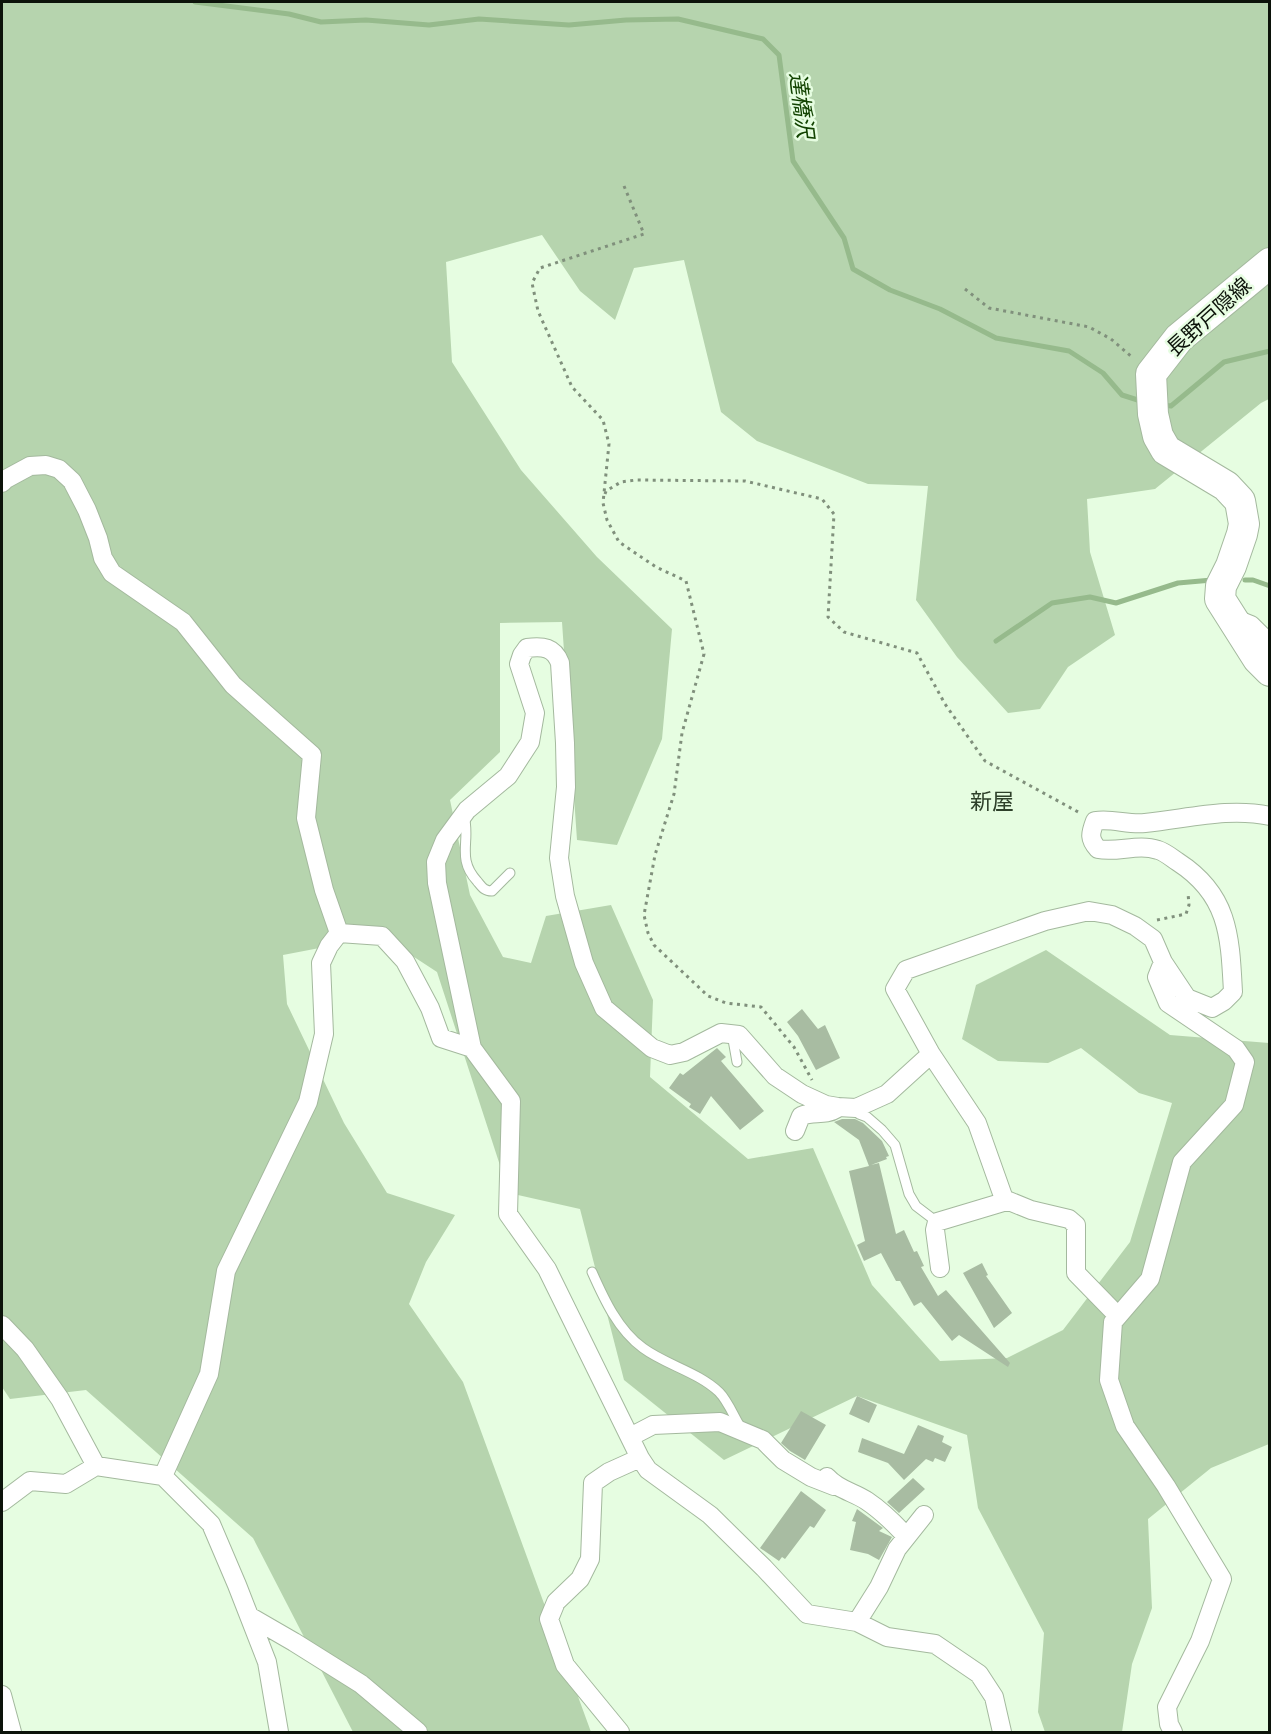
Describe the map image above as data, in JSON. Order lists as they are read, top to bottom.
{
  "streets": {
    "main road": ["長野戸隠線"]
  },
  "districts": ["新屋"],
  "water": ["達橋沢"]
}
